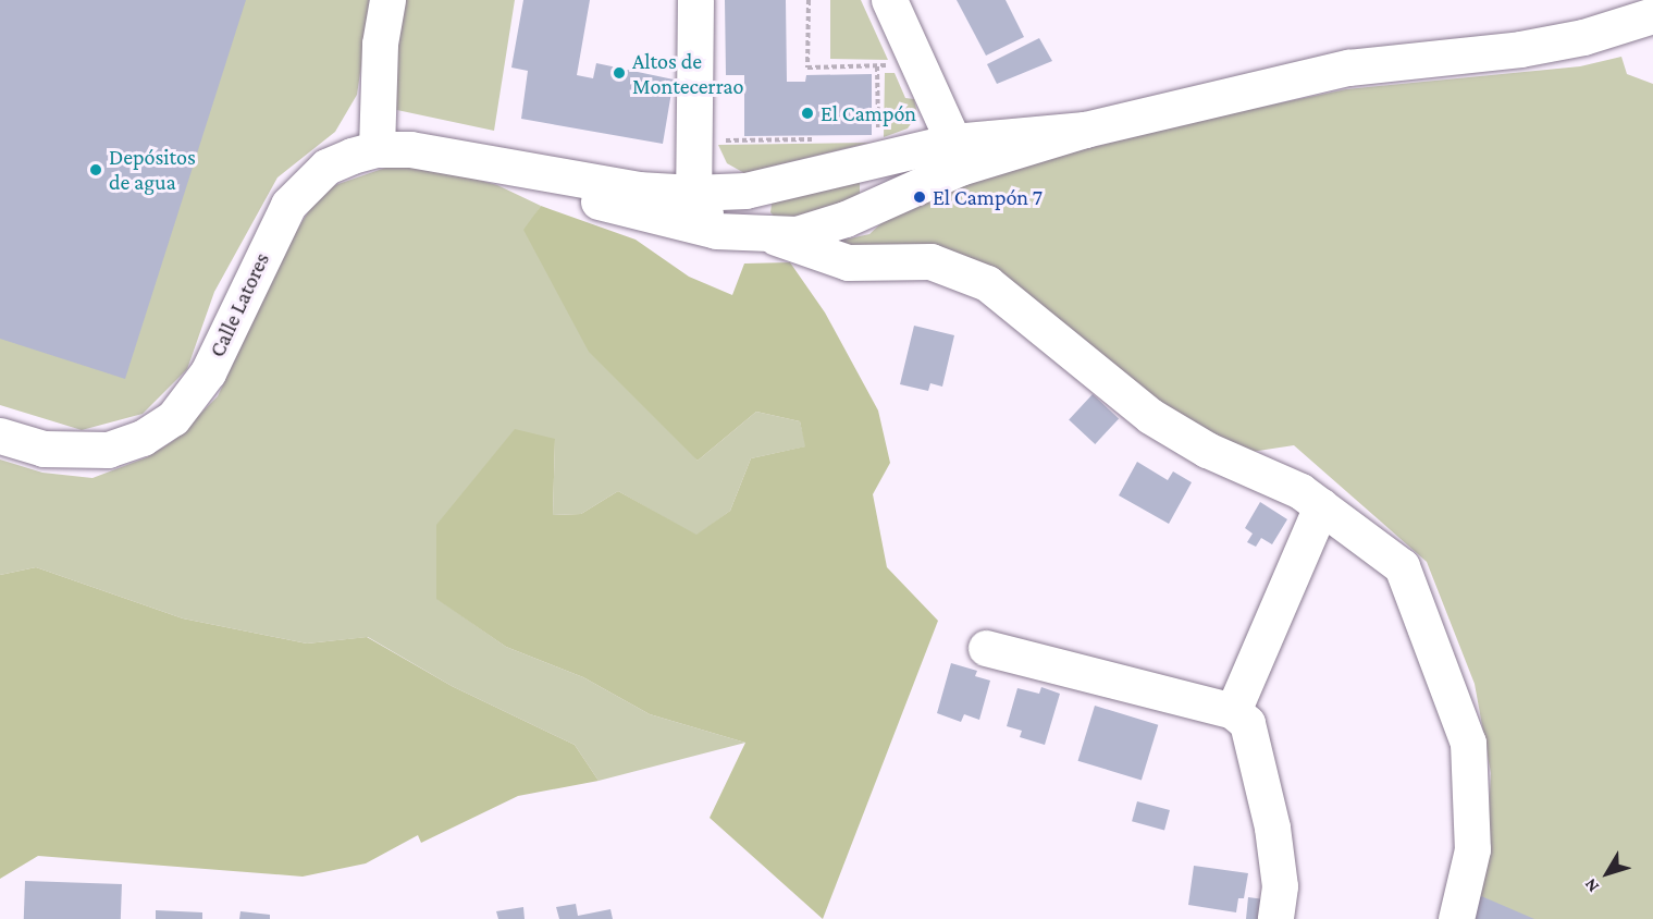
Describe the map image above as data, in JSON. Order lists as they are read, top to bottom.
{
  "streets": {
    "street": ["Calle Latores"]
  },
  "places": [
    "Altos de Montecerrao",
    "El Campón",
    "Depósitos de agua",
    "El Campón 7"
  ],
  "north": "bottom left"
}
